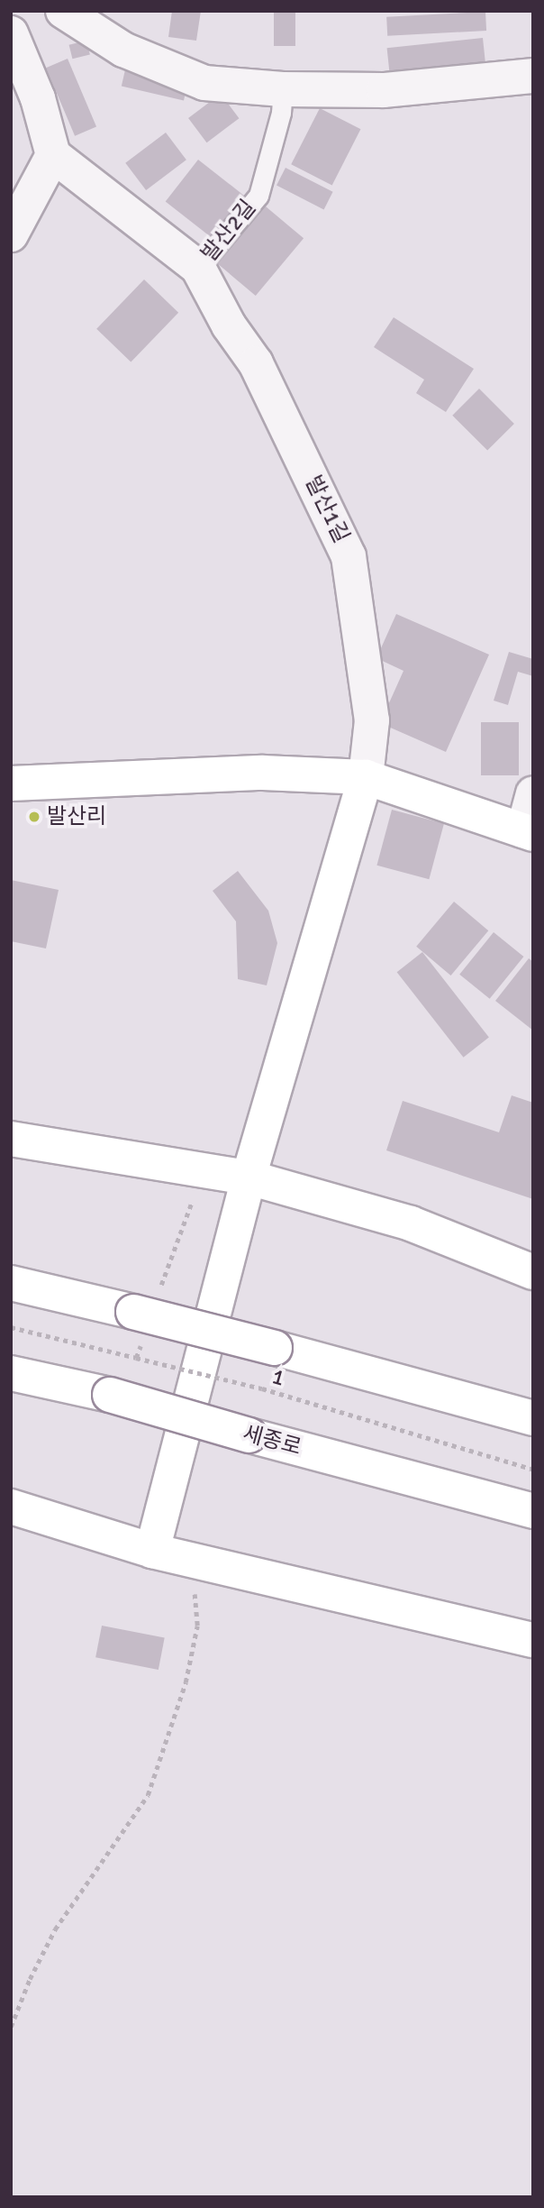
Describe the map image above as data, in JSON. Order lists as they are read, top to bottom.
{
  "streets": {
    "main road": ["1", "세종로"],
    "street": ["발산2길", "발산1길"]
  },
  "crossings": [
    ["발산2길", "발산1길"]
  ],
  "places": ["발산리"]
}
